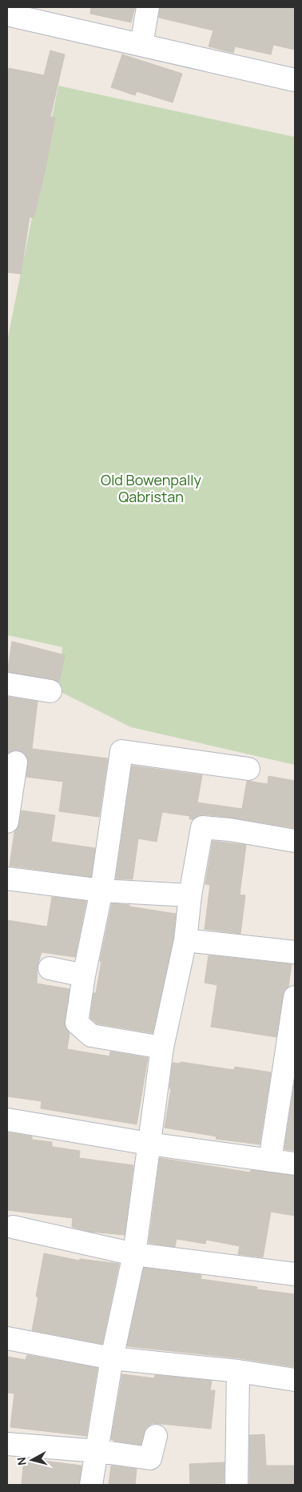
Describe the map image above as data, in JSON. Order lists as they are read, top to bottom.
{
  "parks": ["Old Bowenpally Qabristan"],
  "north": "left"
}
